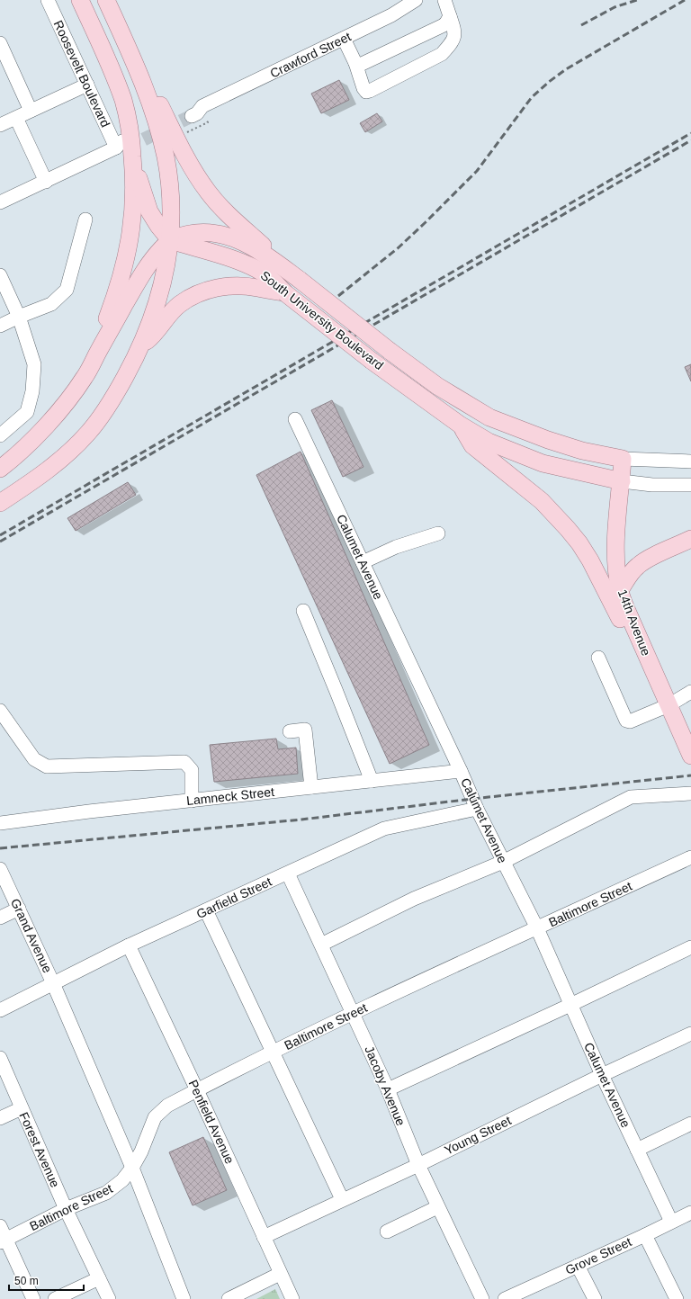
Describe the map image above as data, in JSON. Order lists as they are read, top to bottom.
{
  "streets": {
    "main road": ["Roosevelt Boulevard", "South University Boulevard", "14th Avenue"],
    "street": [
      "Crawford Street",
      "Calumet Avenue",
      "Lamneck Street",
      "Garfield Street",
      "Baltimore Street",
      "Grand Avenue",
      "Jacoby Avenue",
      "Penfield Avenue",
      "Young Street",
      "Forest Avenue",
      "Grove Street"
    ]
  },
  "crossings": [
    ["South University Boulevard", "14th Avenue"],
    ["Calumet Avenue", "Lamneck Street"],
    ["Calumet Avenue", "Garfield Street"],
    ["Calumet Avenue", "Baltimore Street"],
    ["Calumet Avenue", "Young Street"],
    ["Calumet Avenue", "Grove Street"],
    ["Garfield Street", "Grand Avenue"],
    ["Garfield Street", "Jacoby Avenue"],
    ["Garfield Street", "Penfield Avenue"],
    ["Baltimore Street", "Grand Avenue"],
    ["Baltimore Street", "Jacoby Avenue"],
    ["Baltimore Street", "Penfield Avenue"],
    ["Baltimore Street", "Forest Avenue"],
    ["Jacoby Avenue", "Young Street"],
    ["Penfield Avenue", "Young Street"]
  ],
  "scale_bar": "50 m"
}
